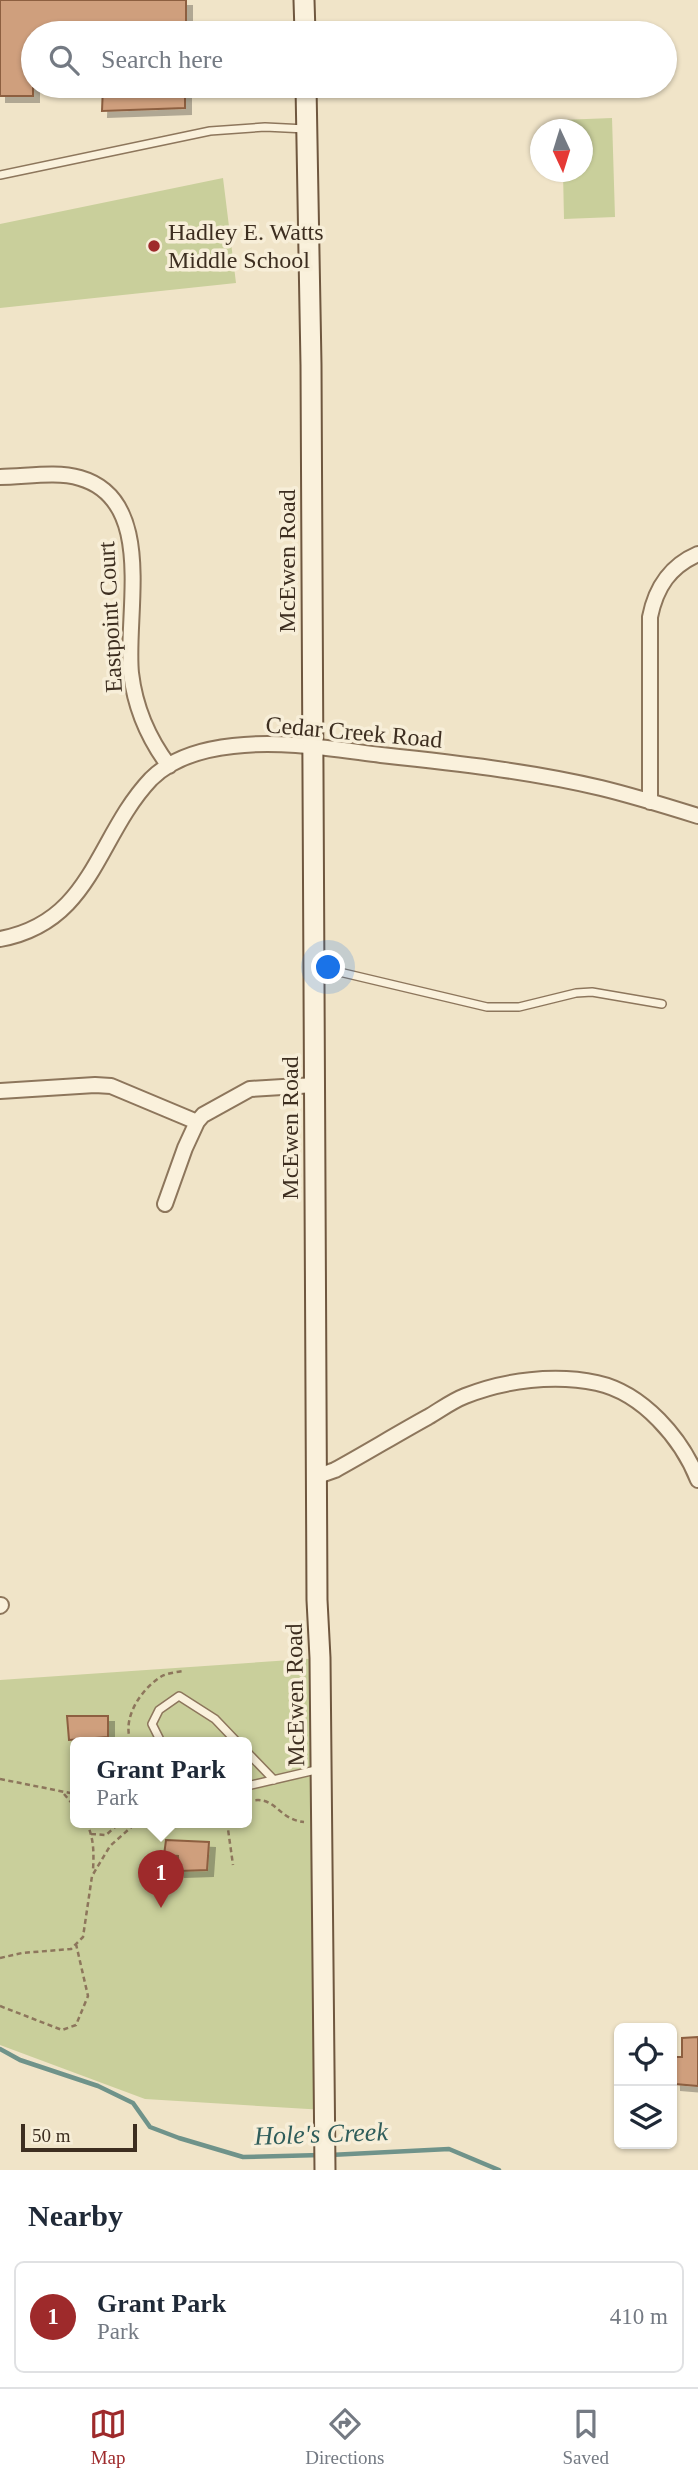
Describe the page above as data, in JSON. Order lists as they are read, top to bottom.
{
  "streets": {
    "street": ["McEwen Road", "Eastpoint Court", "Cedar Creek Road"]
  },
  "crossings": [
    ["McEwen Road", "Cedar Creek Road"],
    ["Eastpoint Court", "Cedar Creek Road"]
  ],
  "water": ["Hole's Creek"],
  "places": ["Hadley E. Watts Middle School"],
  "scale_bar": "50 m",
  "north": "bottom",
  "page": {
    "search": "Search here",
    "popup": ["Grant Park", "Park"],
    "pins": "1",
    "scale": "50 m",
    "heading": "Nearby",
    "list": [
      {
        "mark": "1",
        "name": "Grant Park",
        "note": "Park",
        "value": "410 m"
      }
    ],
    "nav": ["Map", "Directions", "Saved"]
  }
}
